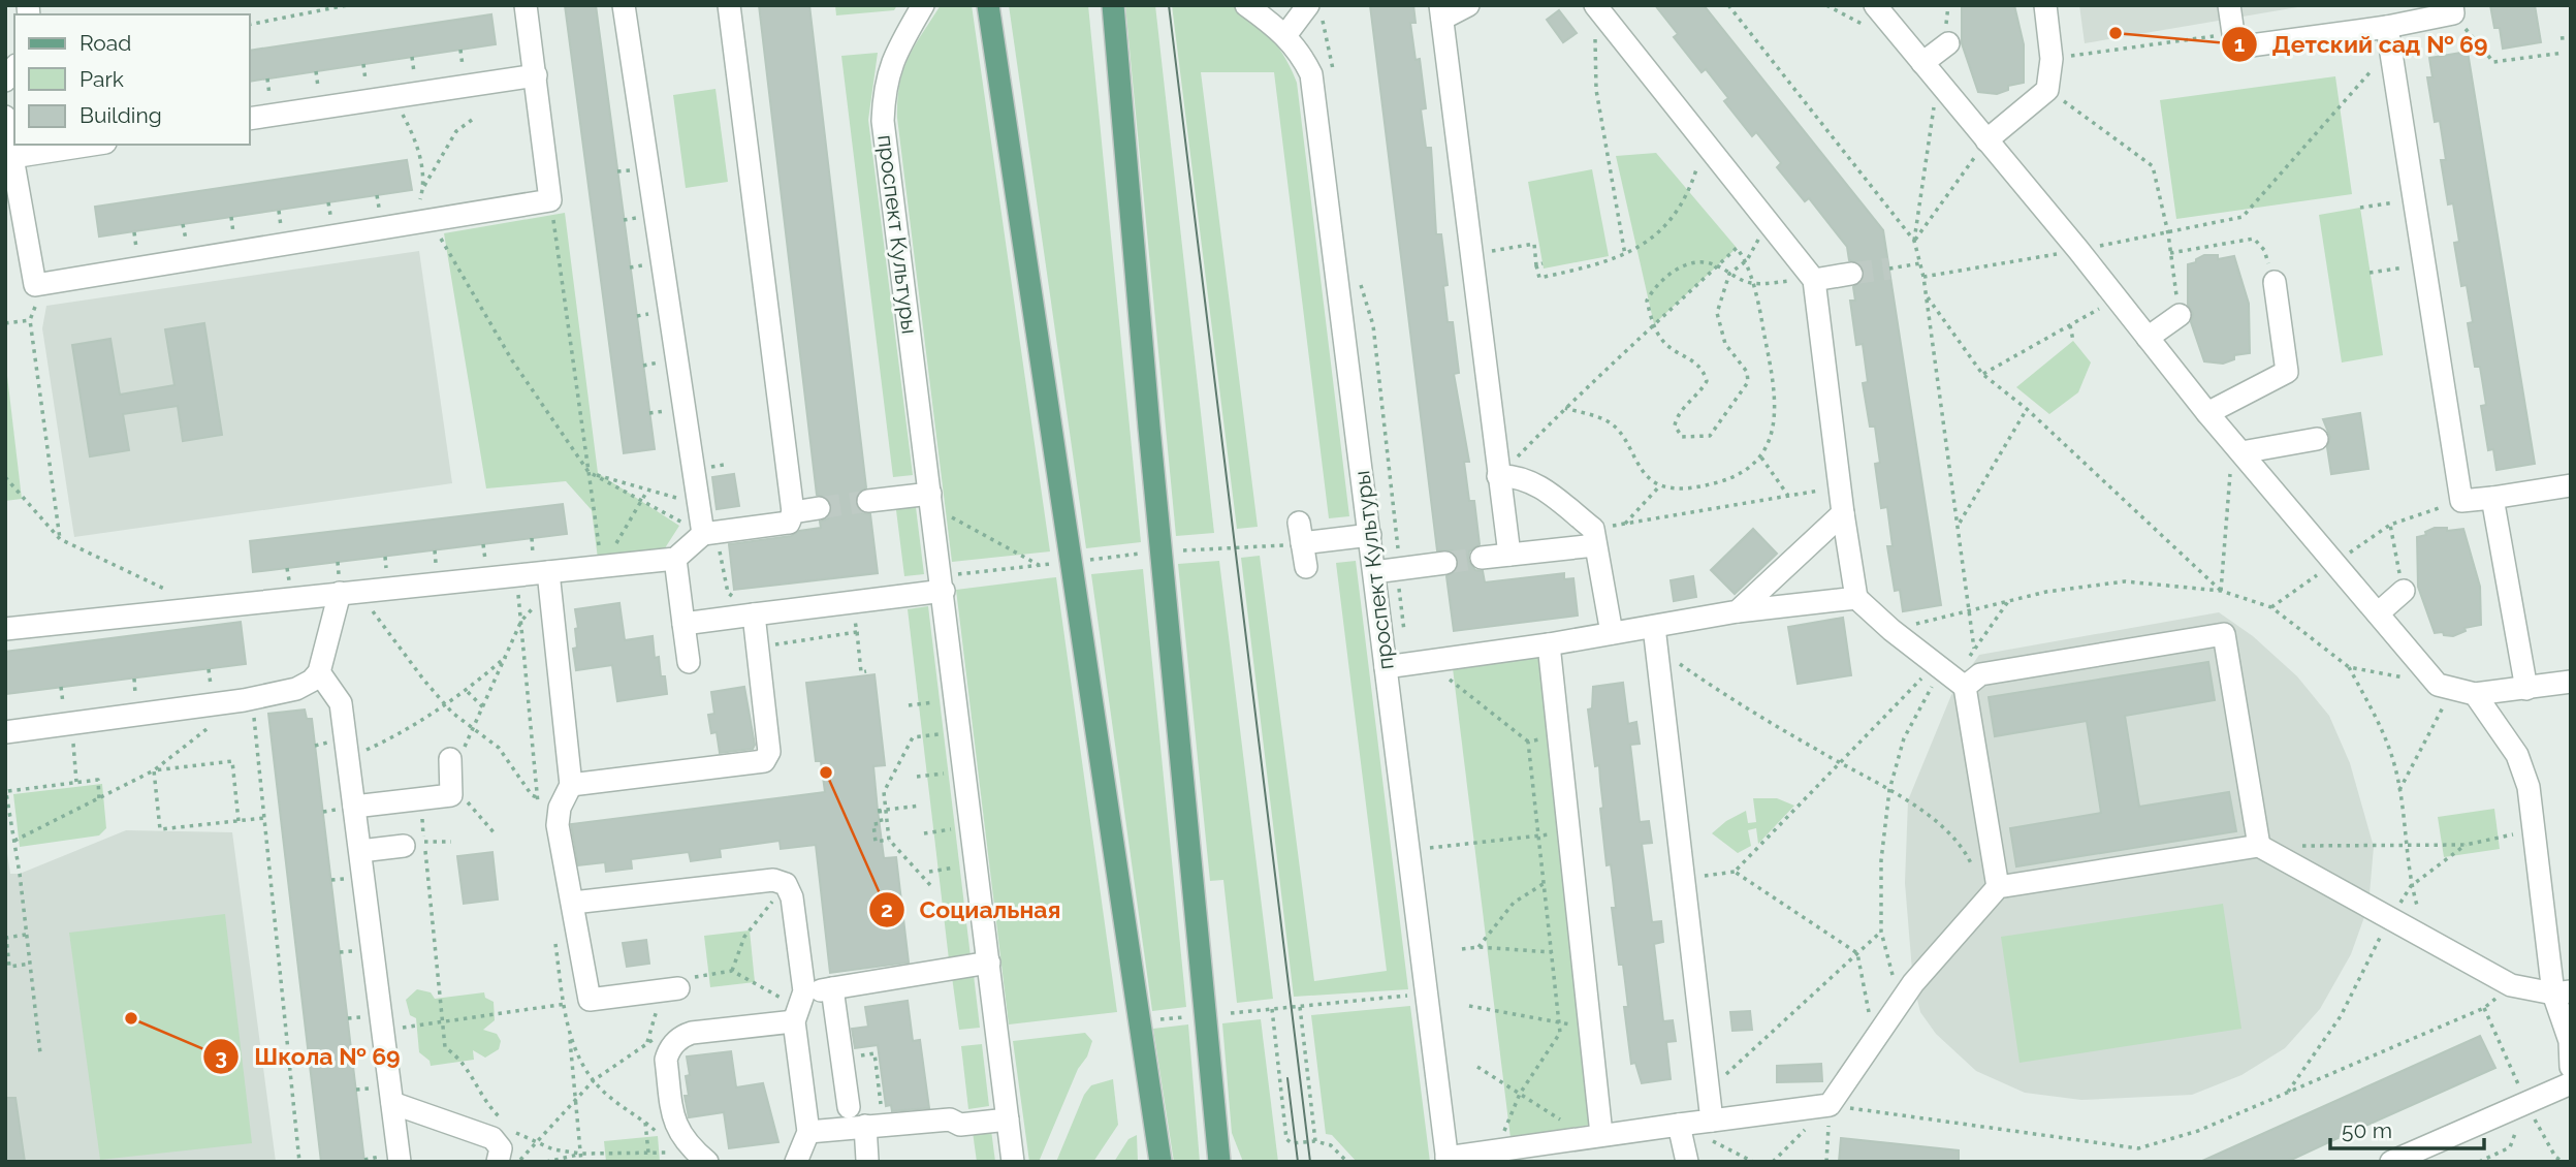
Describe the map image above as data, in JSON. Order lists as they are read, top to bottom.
{
  "streets": {
    "street": ["проспект Культуры"]
  },
  "places": ["Детский сад № 69", "Социальная", "Школа № 69"],
  "legend": ["Road", "Park", "Building"],
  "scale_bar": "50 m"
}
